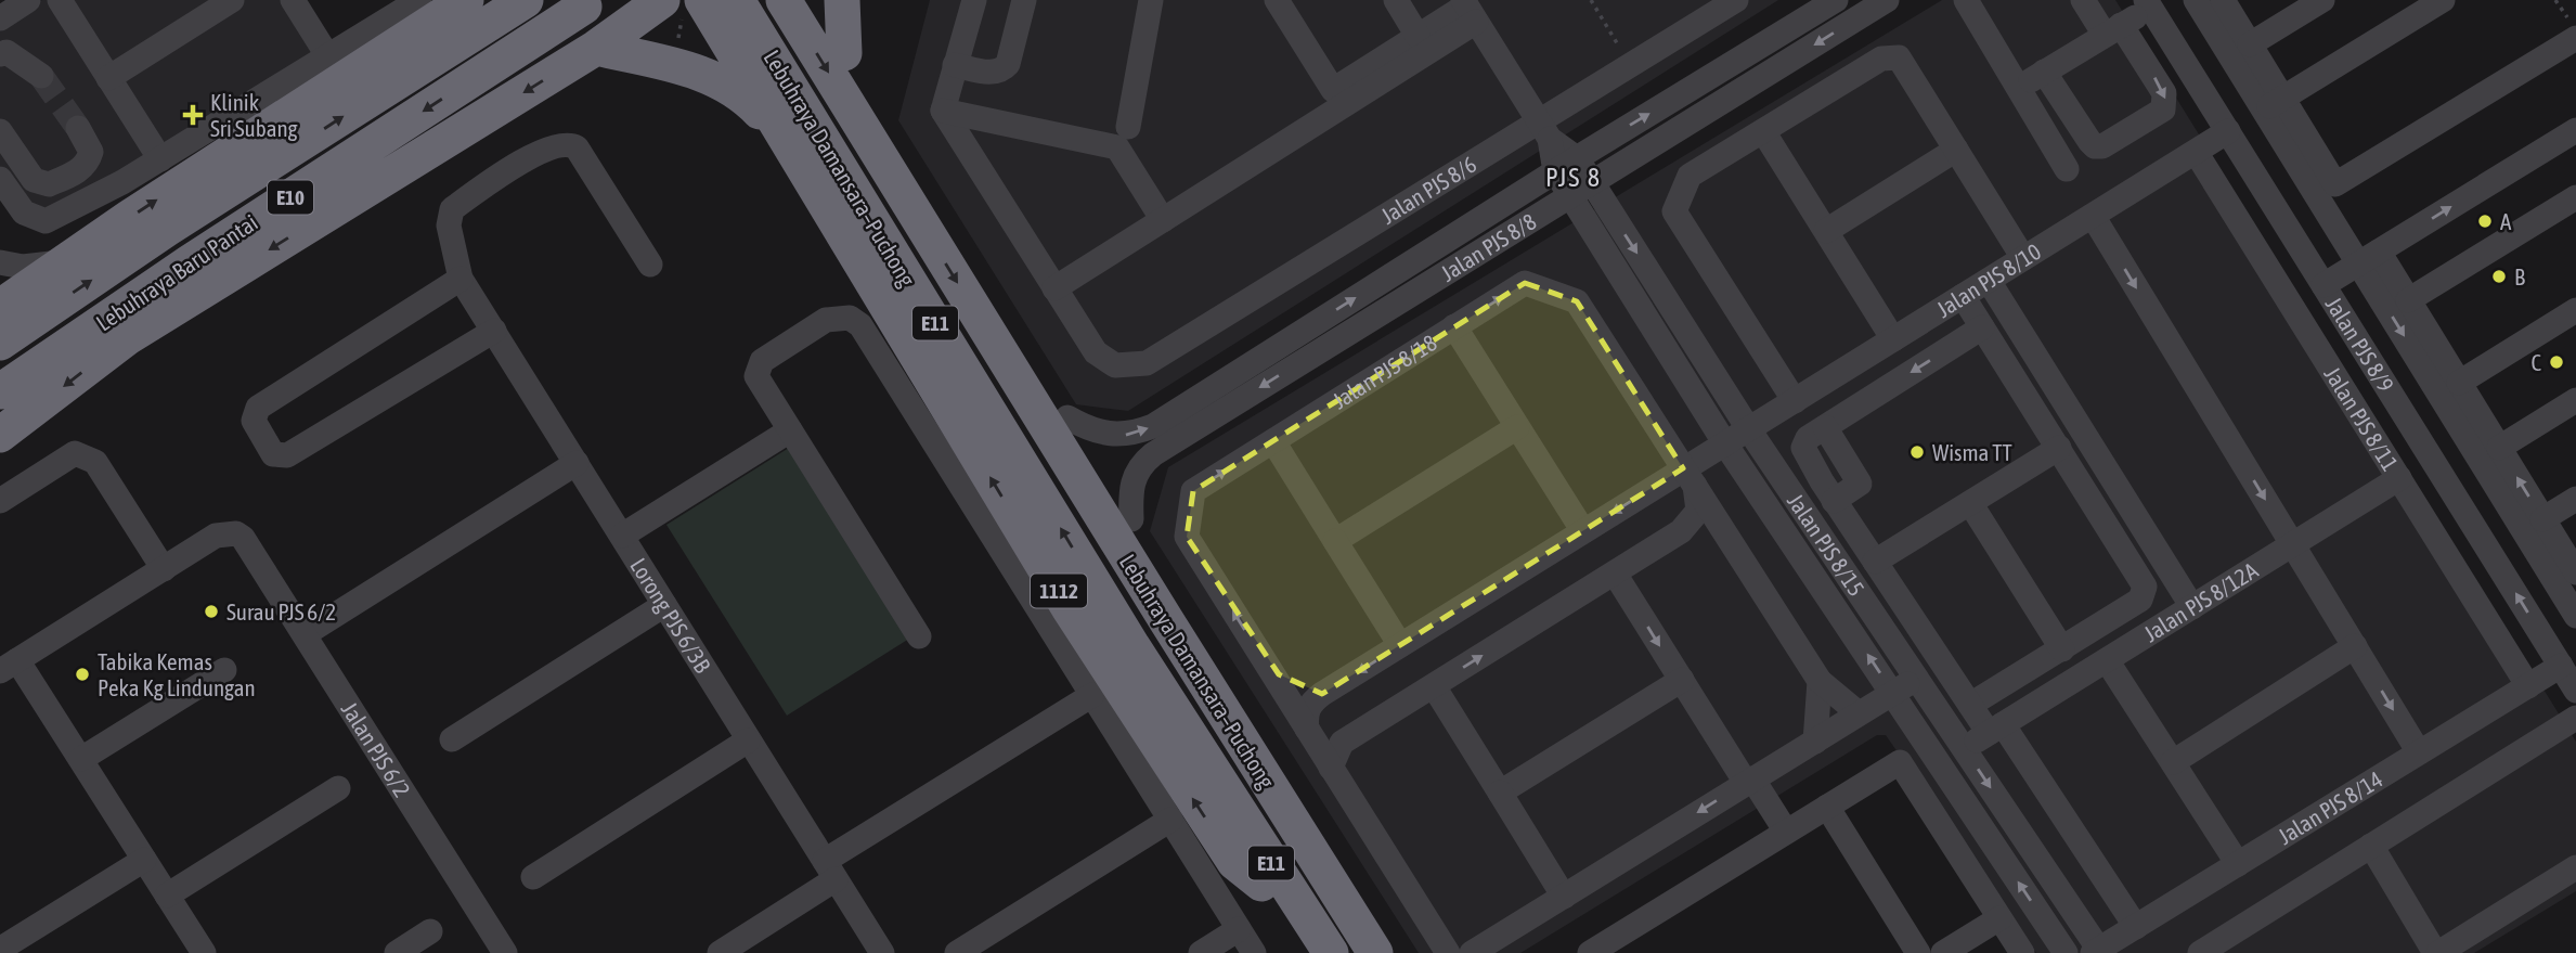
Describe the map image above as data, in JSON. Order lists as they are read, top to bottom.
{
  "streets": {
    "highway": [
      "Lebuhraya Damansara–Puchong",
      "E10",
      "Lebuhraya Baru Pantai",
      "E11",
      "1112"
    ],
    "street": [
      "Jalan PJS 8/6",
      "Jalan PJS 8/8",
      "Jalan PJS 8/10",
      "Jalan PJS 8/9",
      "Jalan PJS 8/18",
      "Jalan PJS 8/11",
      "Jalan PJS 8/15",
      "Jalan PJS 8/12A",
      "Lorong PJS 6/3B",
      "Jalan PJS 6/2",
      "Jalan PJS 8/14"
    ]
  },
  "crossings": [
    ["Jalan PJS 8/6", "Jalan PJS 8/15"],
    ["Jalan PJS 8/8", "Jalan PJS 8/15"],
    ["Jalan PJS 8/10", "Jalan PJS 8/9"],
    ["Jalan PJS 8/10", "Jalan PJS 8/11"],
    ["Jalan PJS 8/10", "Jalan PJS 8/15"],
    ["Jalan PJS 8/9", "Jalan PJS 8/14"],
    ["Jalan PJS 8/11", "Jalan PJS 8/12A"],
    ["Jalan PJS 8/11", "Jalan PJS 8/14"],
    ["Jalan PJS 8/15", "Jalan PJS 8/12A"],
    ["Jalan PJS 8/15", "Jalan PJS 8/14"]
  ],
  "districts": ["PJS 8"],
  "places": {
    "health": ["Klinik Sri Subang"],
    "other": [
      "A",
      "B",
      "C",
      "Wisma TT",
      "Surau PJS 6/2",
      "Tabika Kemas Peka Kg Lindungan"
    ]
  }
}
